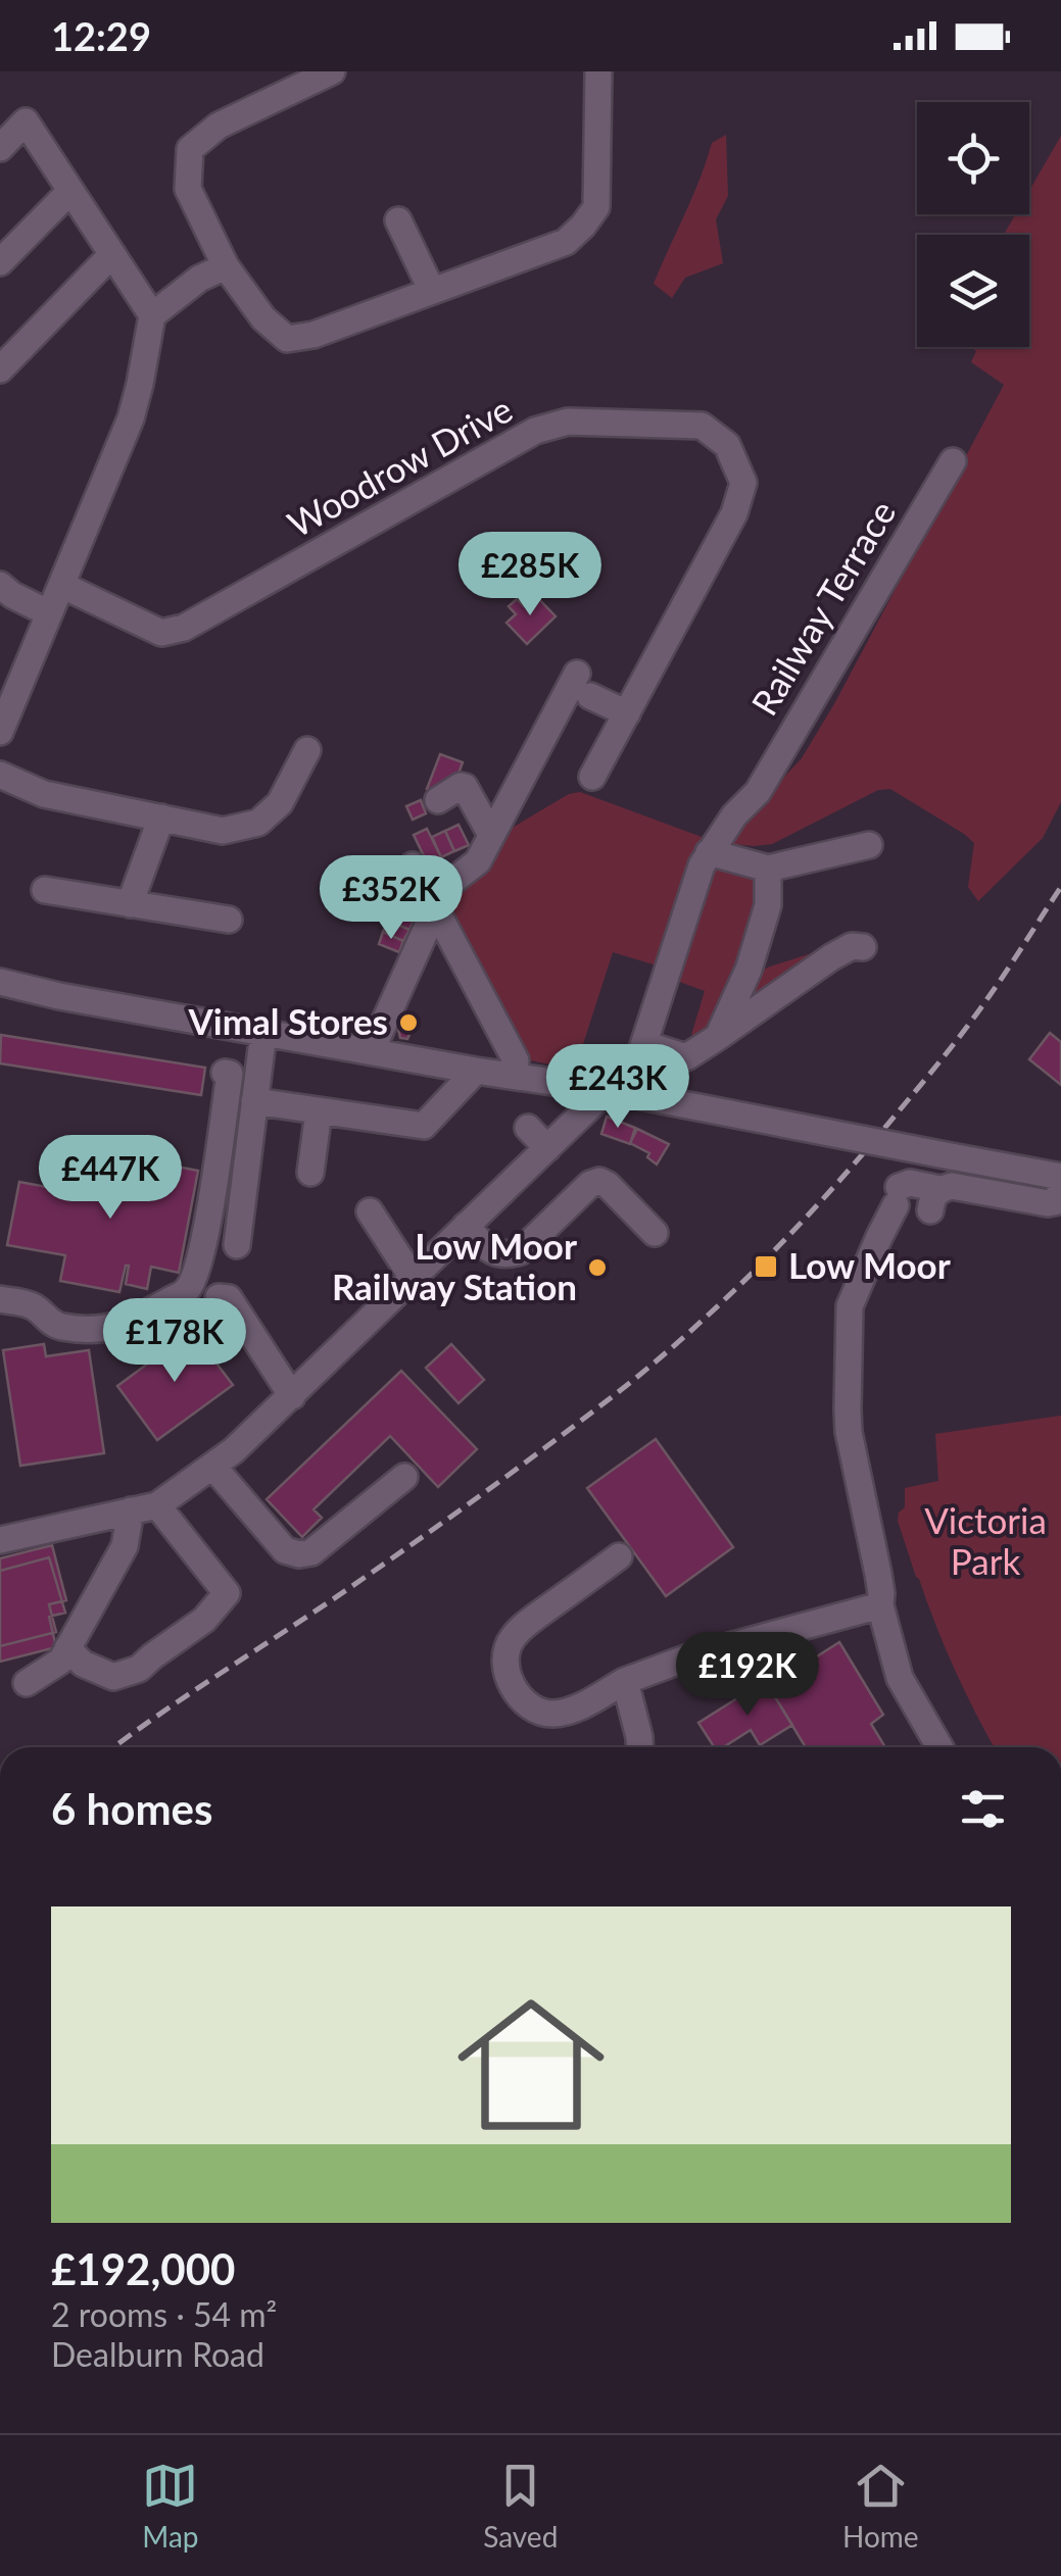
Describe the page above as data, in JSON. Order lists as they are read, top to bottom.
{
  "streets": {
    "street": ["Woodrow Drive", "Railway Terrace"]
  },
  "parks": ["Victoria Park"],
  "places": {
    "other": ["Vimal Stores", "Low Moor Railway Station"],
    "transit": ["Low Moor"]
  },
  "page": {
    "status": "12:29",
    "price": [
      "£285K",
      "£352K",
      "£243K",
      "£447K",
      "£178K",
      "£192K"
    ],
    "heading": "6 homes",
    "list": [
      {
        "name": "£192,000",
        "note": "2 rooms · 54 m² · Dealburn Road"
      }
    ],
    "tabs": ["Map", "Saved", "Home"]
  }
}
